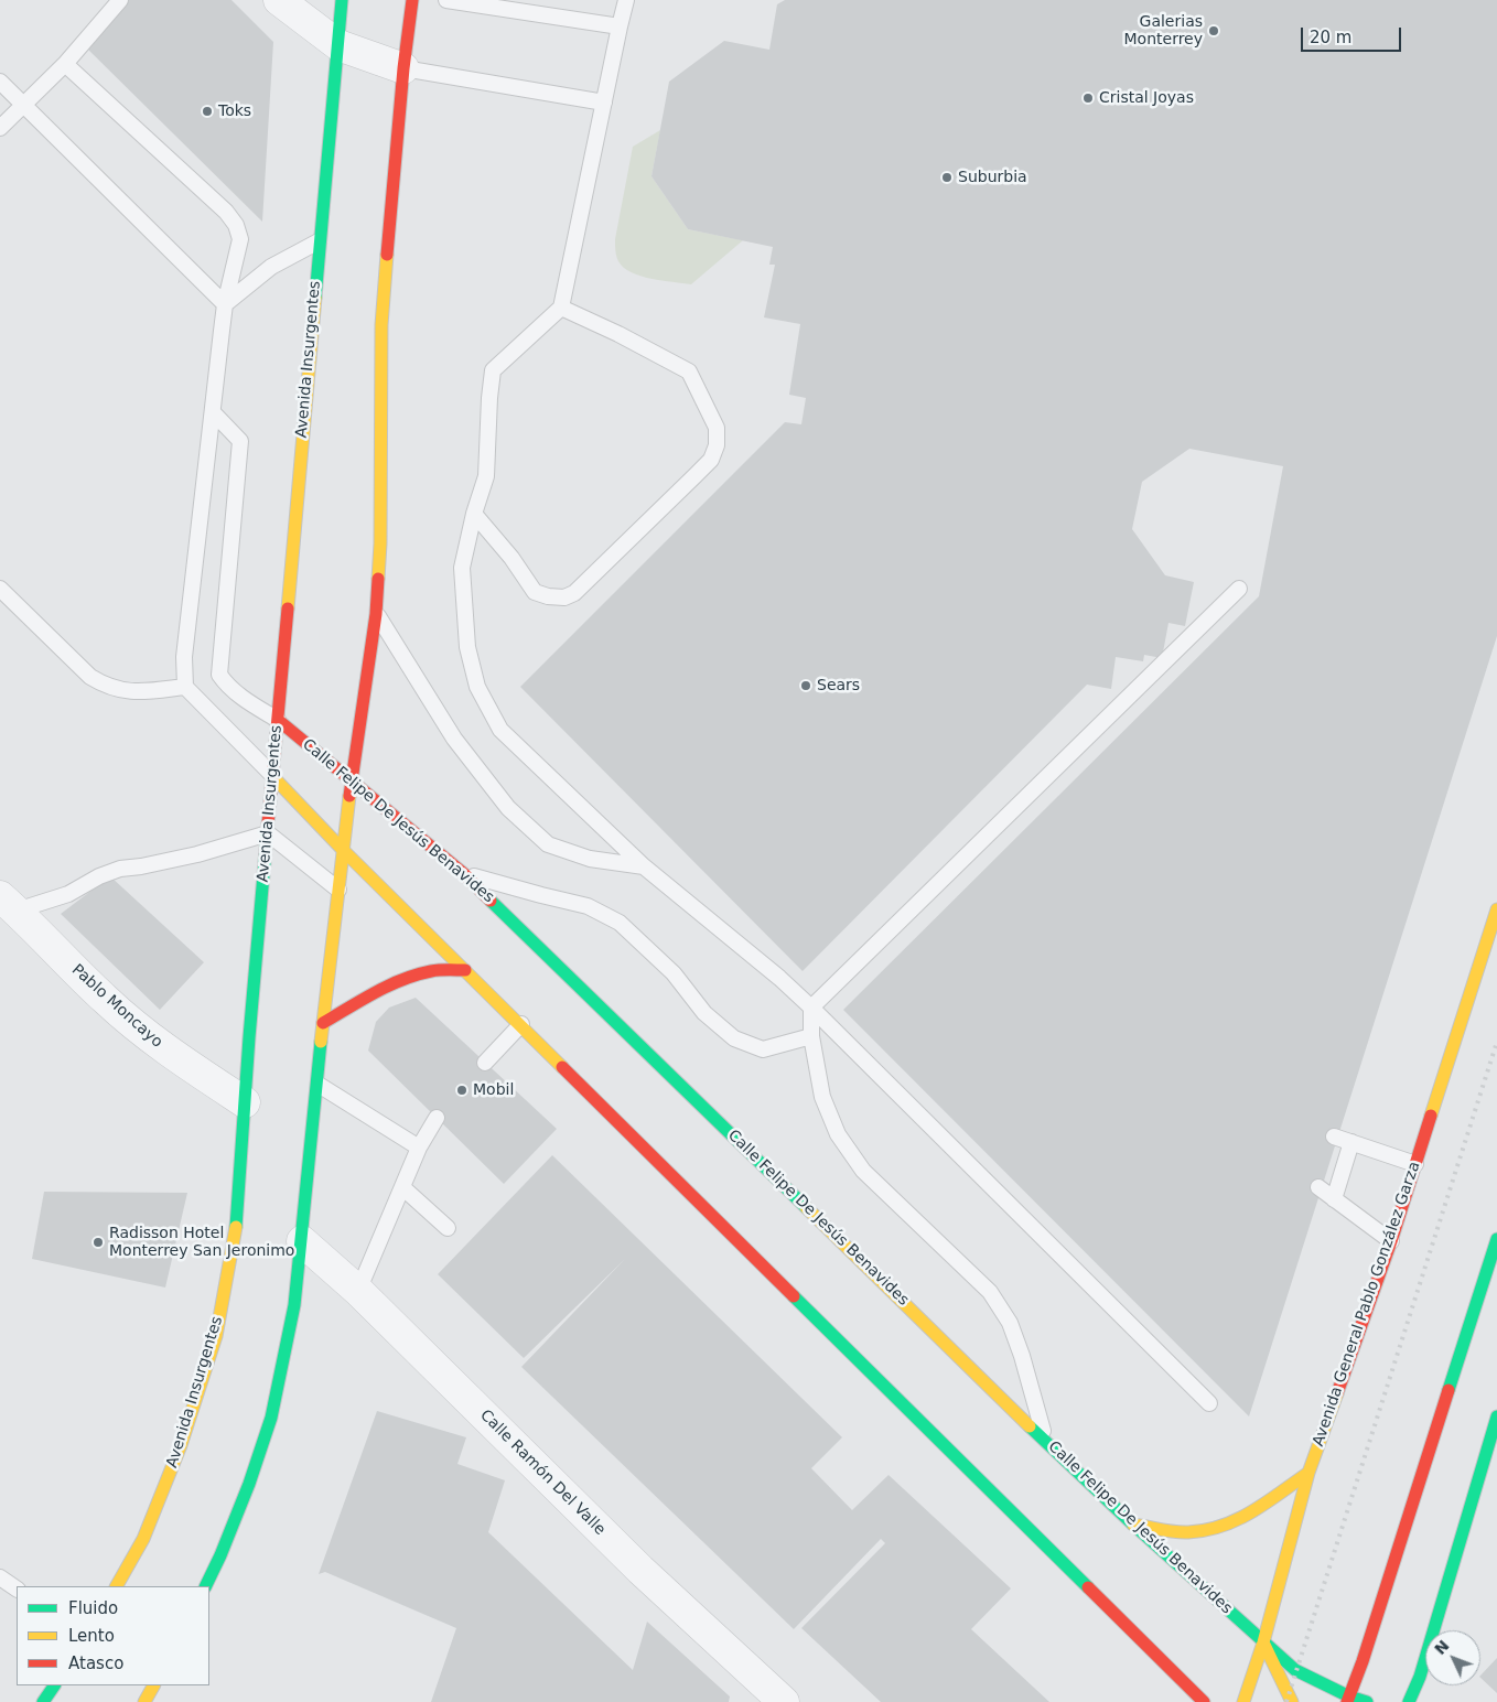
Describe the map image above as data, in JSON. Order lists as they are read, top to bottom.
{
  "streets": {
    "main road": ["Avenida Insurgentes", "Calle Felipe De Jesús Benavides", "Avenida General Pablo González Garza"],
    "street": ["Pablo Moncayo", "Calle Ramón Del Valle"]
  },
  "crossings": [
    ["Avenida Insurgentes", "Calle Felipe De Jesús Benavides"],
    ["Avenida Insurgentes", "Pablo Moncayo"],
    ["Calle Felipe De Jesús Benavides", "Avenida General Pablo González Garza"]
  ],
  "places": [
    "Galerias Monterrey",
    "Cristal Joyas",
    "Toks",
    "Suburbia",
    "Sears",
    "Mobil",
    "Radisson Hotel Monterrey San Jeronimo"
  ],
  "legend": ["Fluido", "Lento", "Atasco"],
  "scale_bar": "20 m",
  "north": "top left"
}
